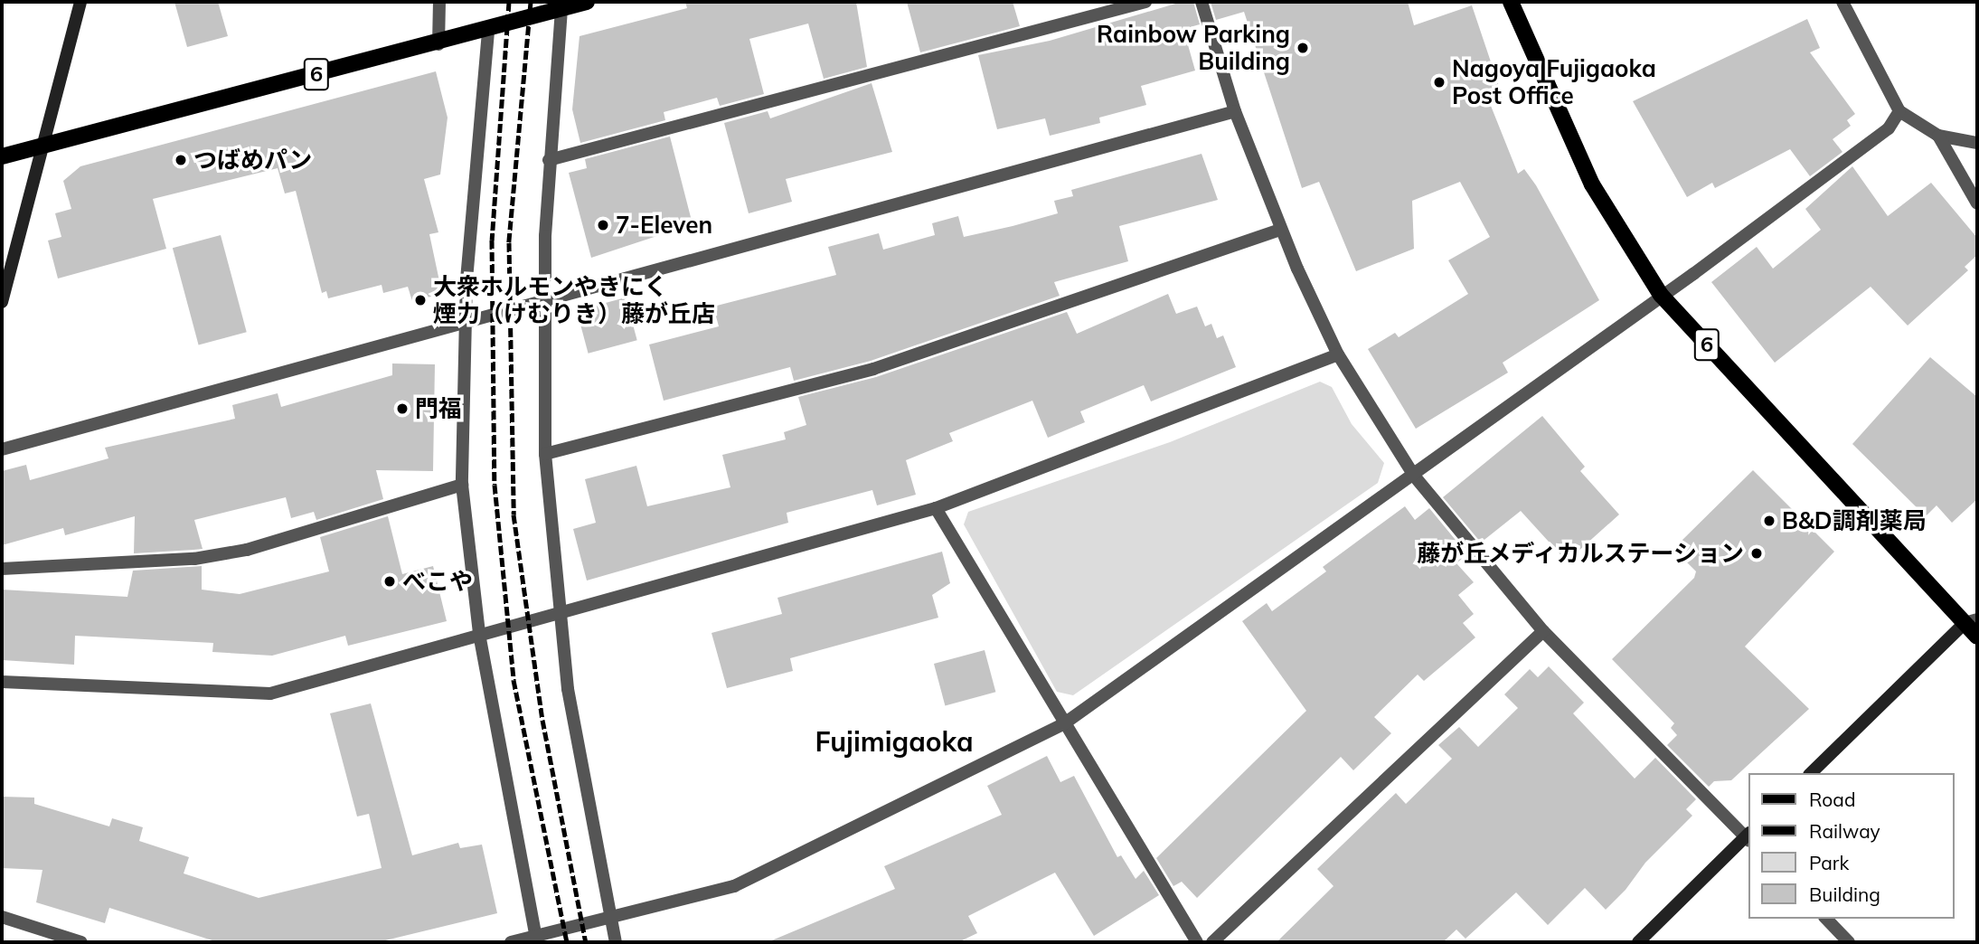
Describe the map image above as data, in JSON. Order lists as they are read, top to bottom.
{
  "streets": {
    "main road": ["6"]
  },
  "districts": ["Fujimigaoka"],
  "places": [
    "Rainbow Parking Building",
    "Nagoya Fujigaoka Post Office",
    "つばめパン",
    "7-Eleven",
    "大衆ホルモンやきにく 煙力（けむりき）藤が丘店",
    "門福",
    "B&D調剤薬局",
    "藤が丘メディカルステーション",
    "べこや"
  ],
  "legend": [
    "Road",
    "Railway",
    "Park",
    "Building"
  ]
}
